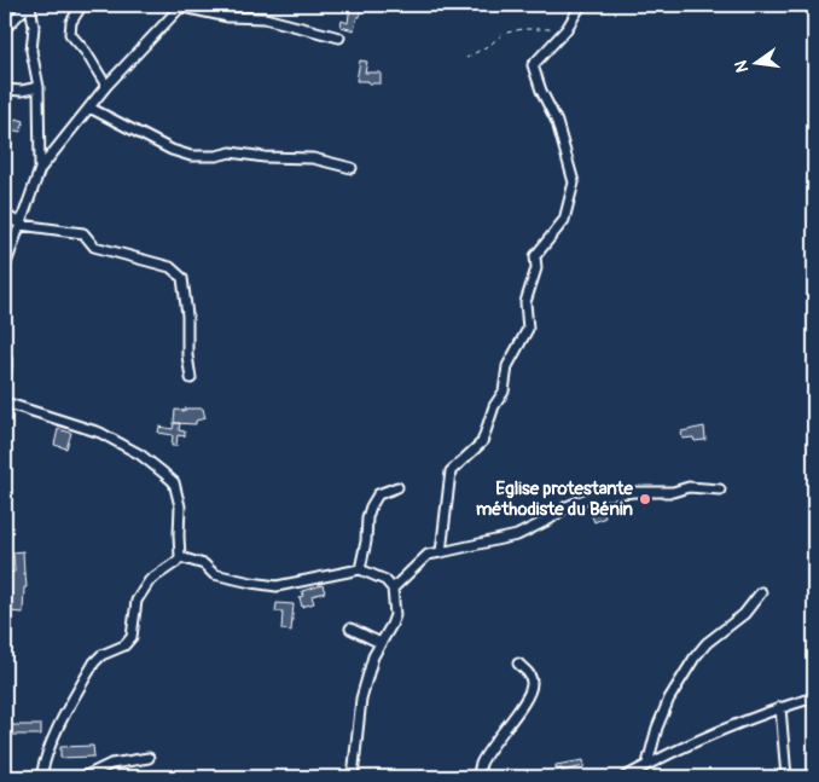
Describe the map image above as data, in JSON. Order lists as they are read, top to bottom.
{
  "places": ["Eglise protestante méthodiste du Bénin"],
  "north": "left"
}
